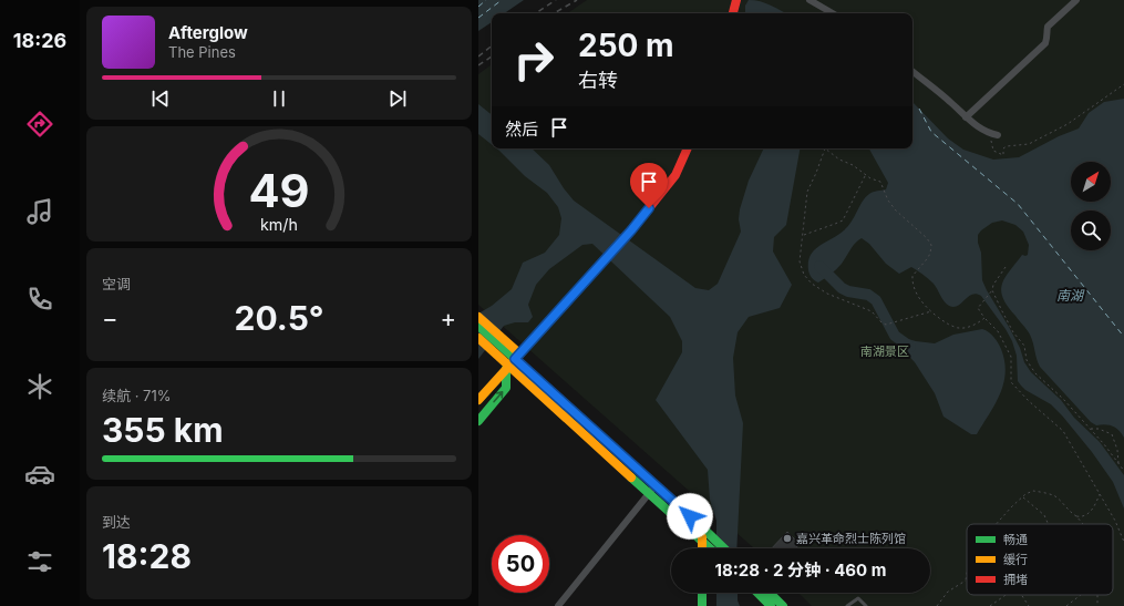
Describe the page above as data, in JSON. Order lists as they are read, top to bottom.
{
  "water": ["南湖"],
  "parks": ["南湖景区"],
  "places": ["嘉兴革命烈士陈列馆"],
  "legend": ["畅通", "缓行", "拥堵"],
  "north": "top right",
  "page": {
    "tabs": "18:26",
    "turn": ["250 m", "右转"],
    "song": ["Afterglow", "The Pines"],
    "then": "然后",
    "tile": [
      "空调",
      ["续航 · 71%", "355 km"],
      ["到达", "18:28"]
    ],
    "heat": ["−", "20.5°", "+"],
    "limit": "50",
    "trip": "18:28 · 2 分钟 · 460 m",
    "gauge": ["49", "km/h"]
  }
}
